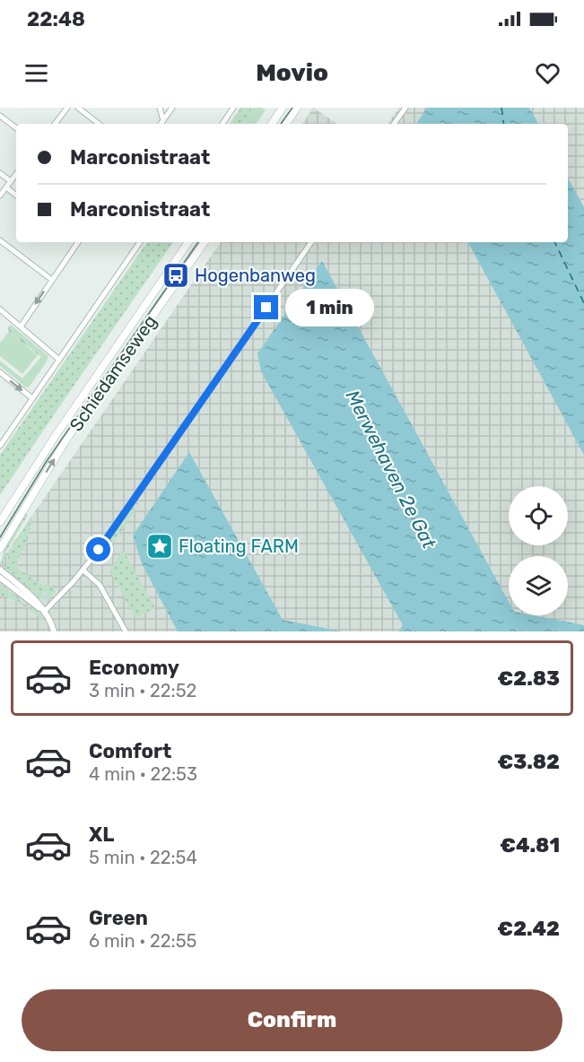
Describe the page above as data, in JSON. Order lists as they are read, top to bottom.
{
  "streets": {
    "main road": ["Schiedamseweg"]
  },
  "water": ["Merwehaven 2e Gat"],
  "places": {
    "bus stop": ["Hogenbanweg"],
    "place": ["Floating FARM"]
  },
  "page": {
    "status": "22:48",
    "header": "Movio",
    "banner": ["Marconistraat", "Marconistraat"],
    "bubble": "1 min",
    "list": [
      {
        "name": "Economy",
        "note": "3 min · 22:52",
        "value": "€2.83"
      },
      {
        "name": "Comfort",
        "note": "4 min · 22:53",
        "value": "€3.82"
      },
      {
        "name": "XL",
        "note": "5 min · 22:54",
        "value": "€4.81"
      },
      {
        "name": "Green",
        "note": "6 min · 22:55",
        "value": "€2.42"
      }
    ],
    "buttons": "Confirm"
  }
}
